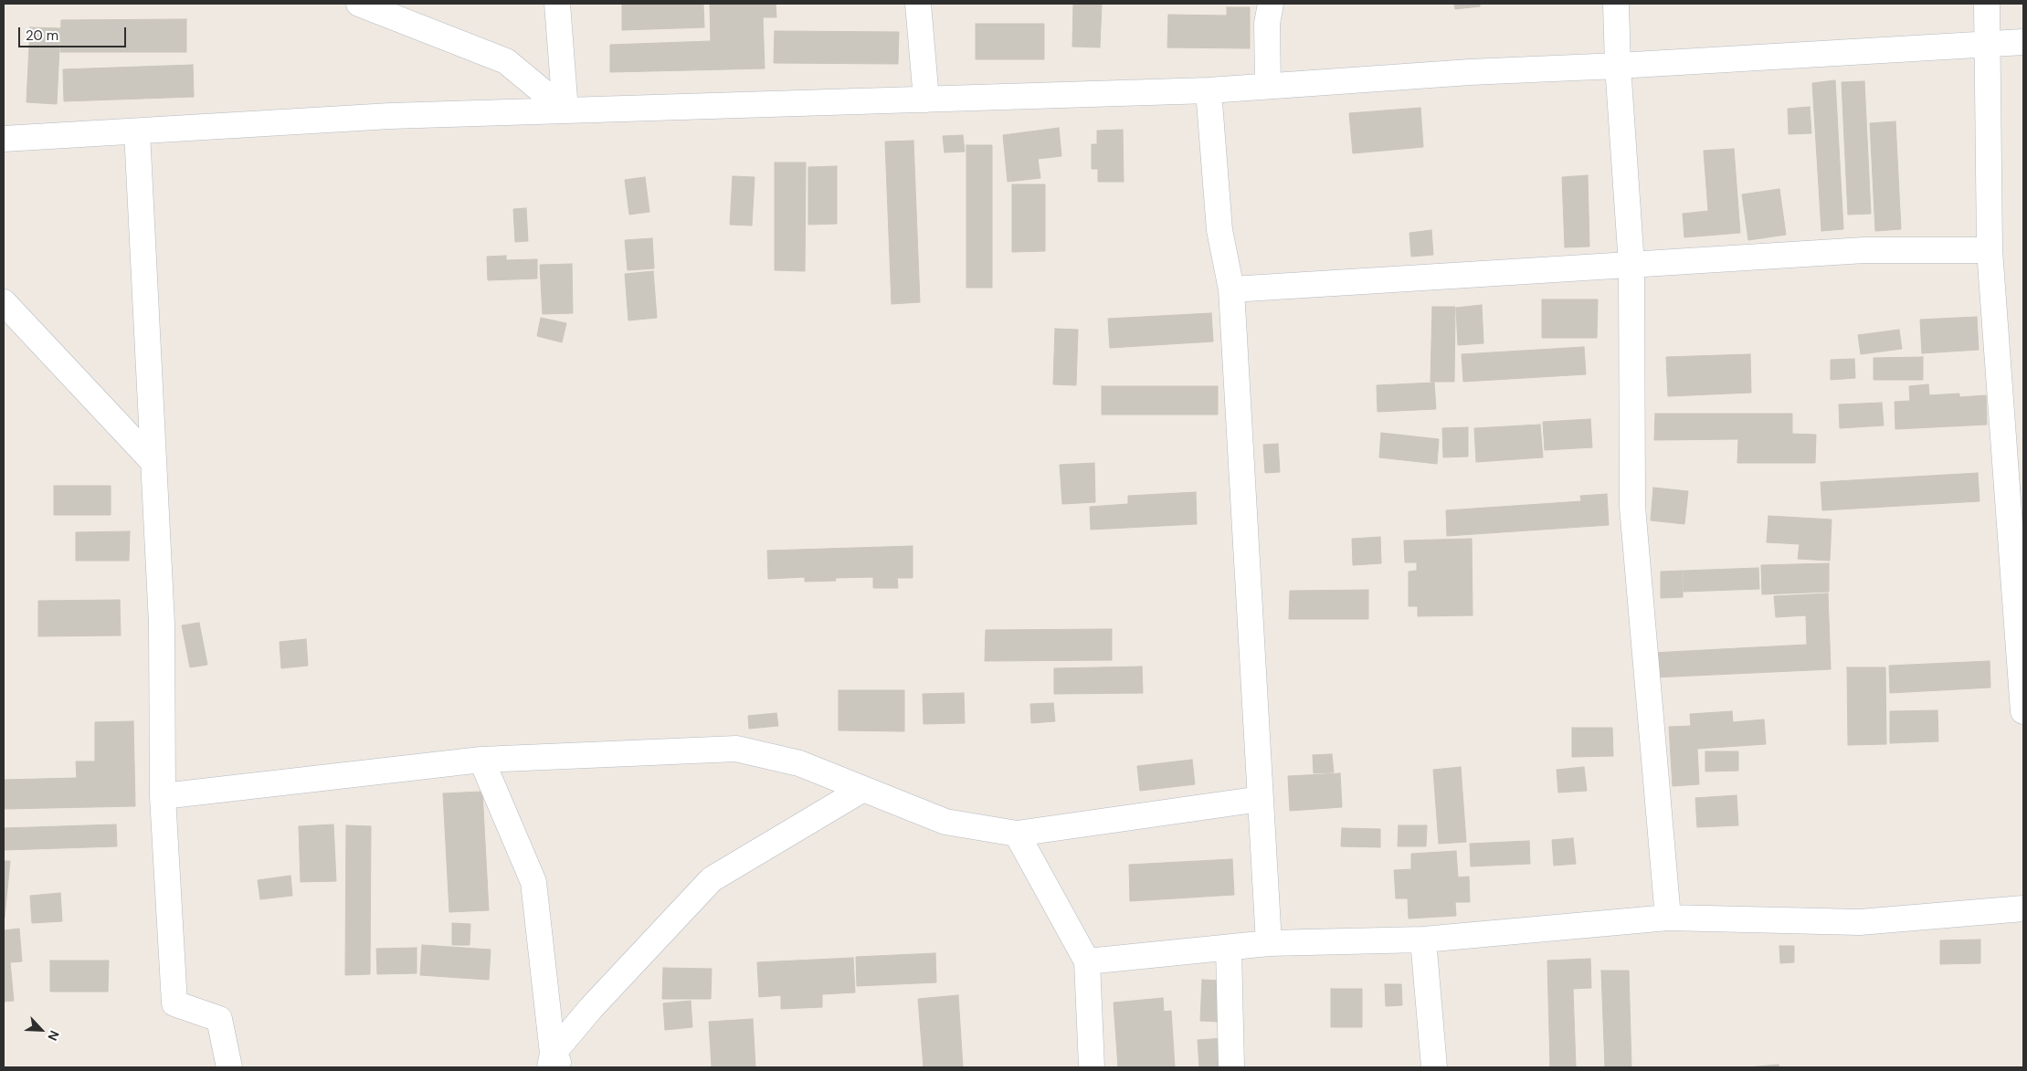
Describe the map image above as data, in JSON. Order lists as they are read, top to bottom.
{
  "scale_bar": "20 m",
  "north": "bottom right"
}
